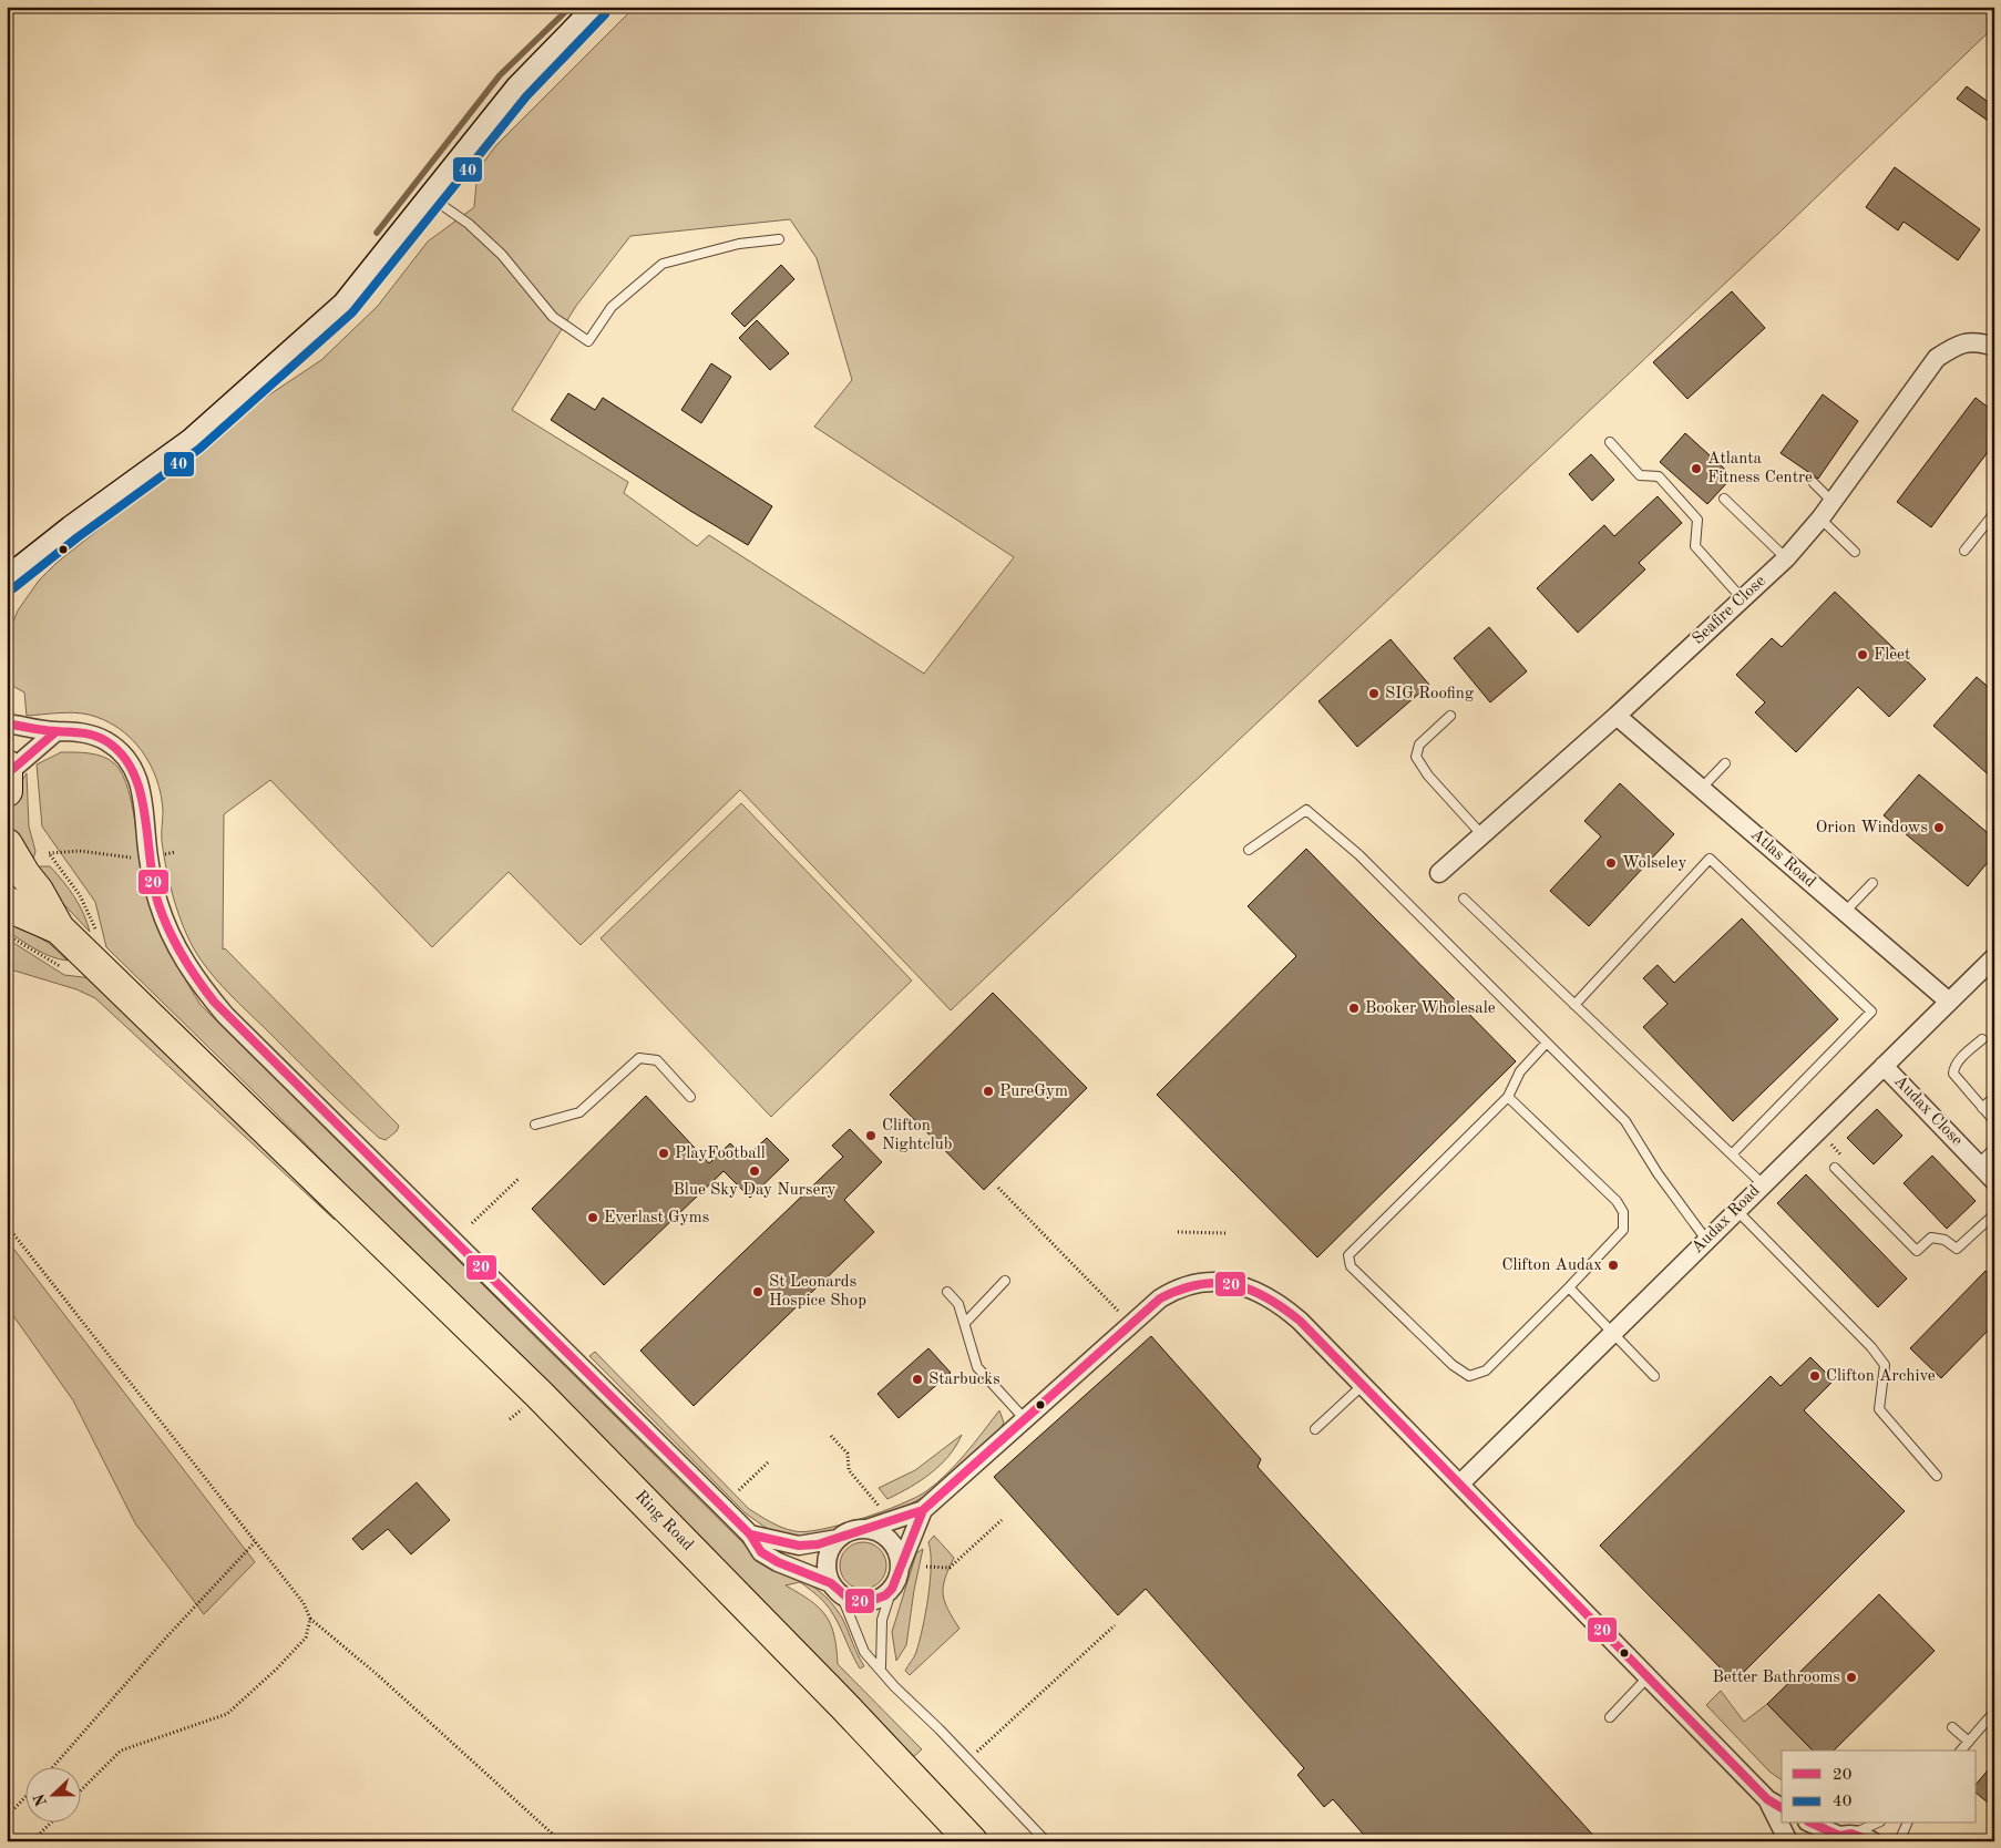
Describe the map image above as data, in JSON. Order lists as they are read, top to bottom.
{
  "streets": {
    "highway": ["Ring Road"],
    "street": [
      "Seafire Close",
      "Atlas Road",
      "Audax Close",
      "Audax Road"
    ]
  },
  "crossings": [
    ["Seafire Close", "Atlas Road"],
    ["Atlas Road", "Audax Road"],
    ["Audax Close", "Audax Road"]
  ],
  "places": [
    "Atlanta Fitness Centre",
    "Fleet",
    "SIG Roofing",
    "Orion Windows",
    "Wolseley",
    "Booker Wholesale",
    "PureGym",
    "Clifton Nightclub",
    "PlayFootball",
    "Blue Sky Day Nursery",
    "Everlast Gyms",
    "Clifton Audax",
    "St Leonards Hospice Shop",
    "Clifton Archive",
    "Starbucks",
    "Better Bathrooms"
  ],
  "lines": ["transit line 40", "transit line 20"],
  "legend": ["20", "40"],
  "north": "left"
}
